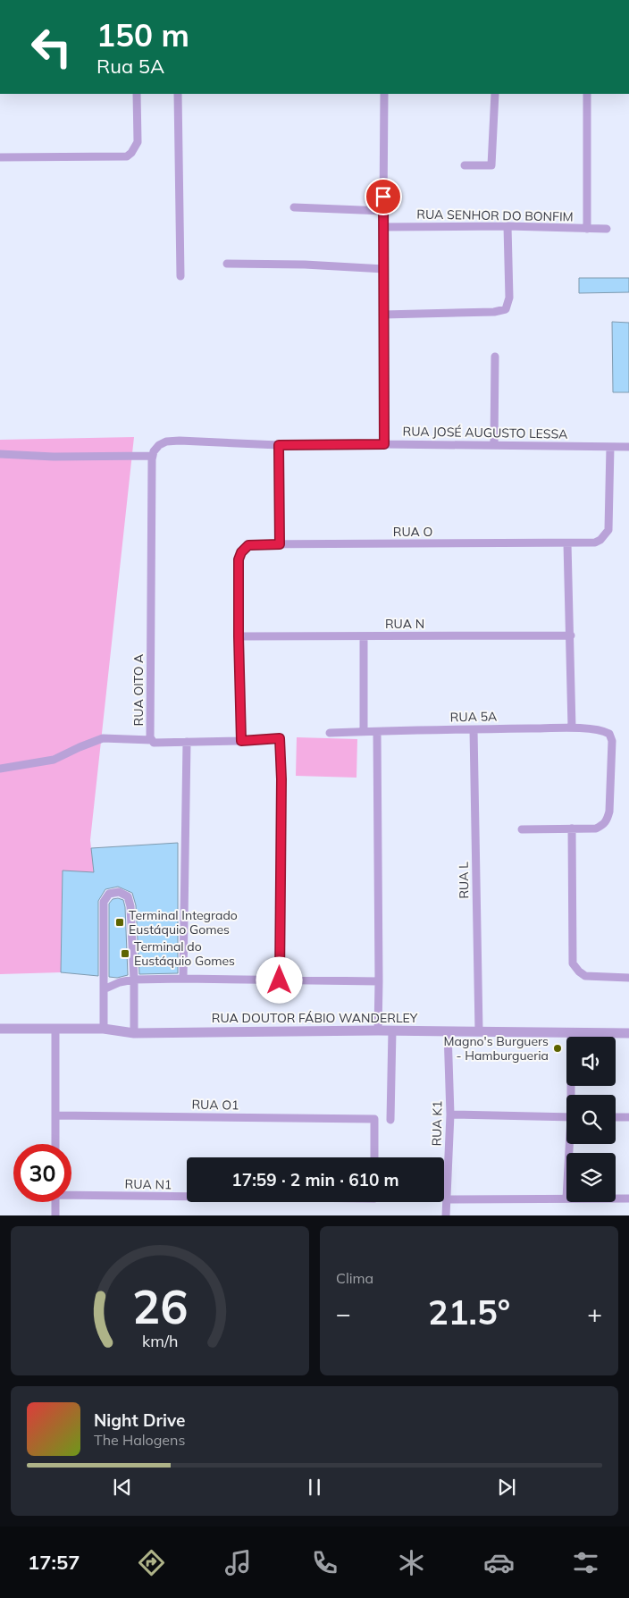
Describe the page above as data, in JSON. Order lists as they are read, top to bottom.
{
  "streets": {
    "street": [
      "RUA SENHOR DO BONFIM",
      "RUA JOSÉ AUGUSTO LESSA",
      "RUA O",
      "RUA N",
      "RUA OITO A",
      "RUA 5A",
      "RUA L",
      "RUA DOUTOR FÁBIO WANDERLEY",
      "RUA O1",
      "RUA K1",
      "RUA N1"
    ]
  },
  "crossings": [
    ["RUA JOSÉ AUGUSTO LESSA", "RUA O"],
    ["RUA JOSÉ AUGUSTO LESSA", "RUA OITO A"],
    ["RUA O", "RUA N"],
    ["RUA 5A", "RUA L"],
    ["RUA L", "RUA DOUTOR FÁBIO WANDERLEY"],
    ["RUA DOUTOR FÁBIO WANDERLEY", "RUA K1"]
  ],
  "places": {
    "transit": ["Terminal Integrado Eustáquio Gomes", "Terminal do Eustáquio Gomes"],
    "other": ["Magno's Burguers - Hamburgueria"]
  },
  "page": {
    "turn": ["150 m", "Rua 5A"],
    "limit": "30",
    "trip": "17:59 · 2 min · 610 m",
    "tile": "Clima",
    "heat": ["−", "21.5°", "+"],
    "song": ["Night Drive", "The Halogens"],
    "tabs": "17:57",
    "gauge": ["26", "km/h"]
  }
}
